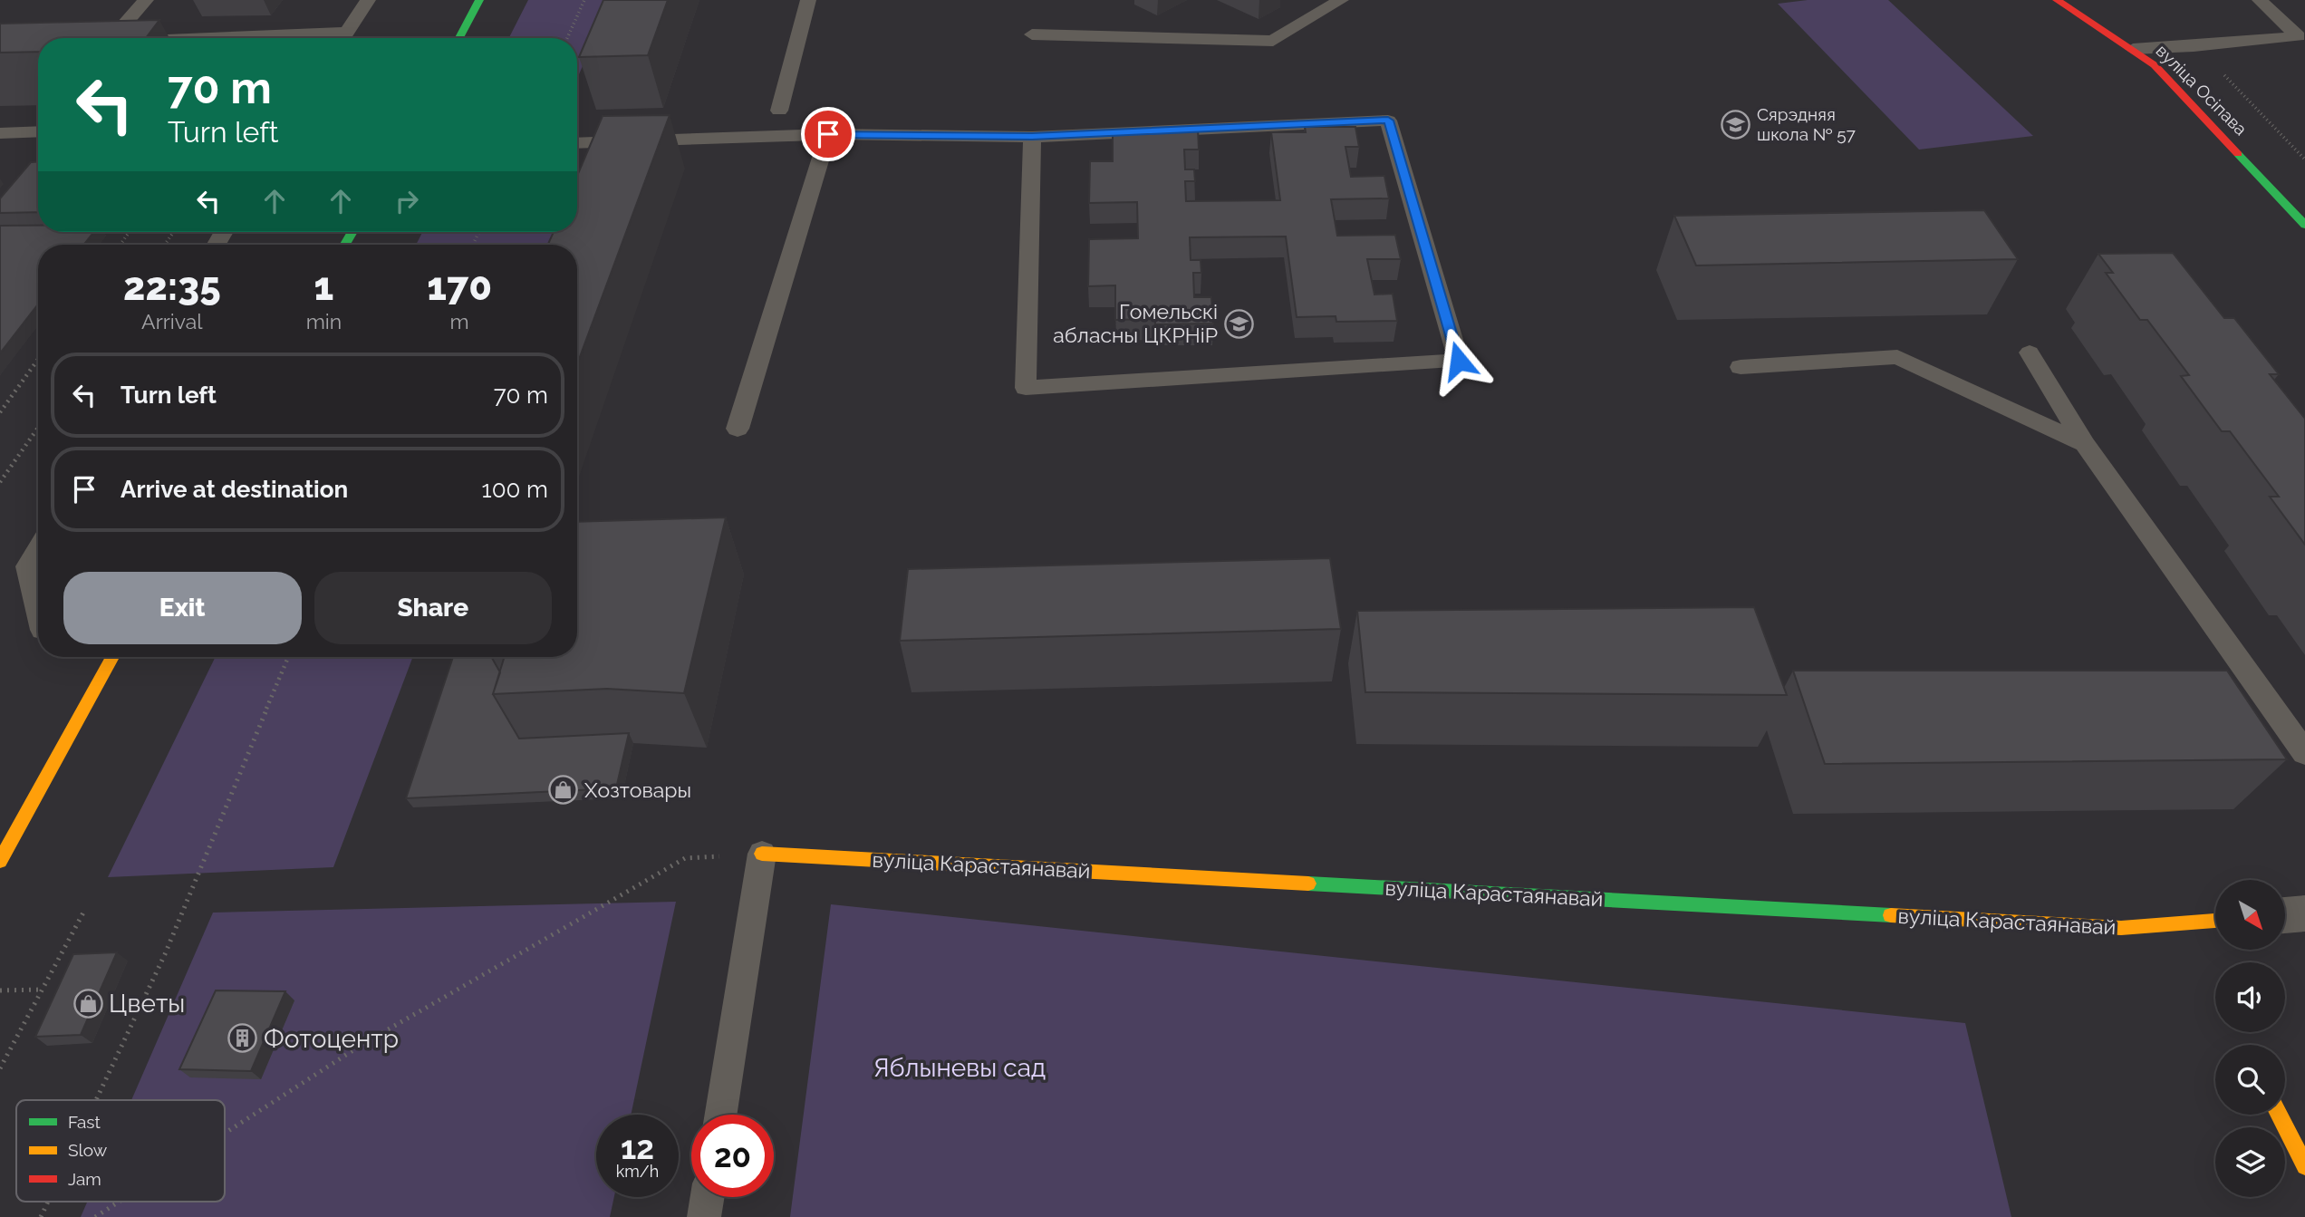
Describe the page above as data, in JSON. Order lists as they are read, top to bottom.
{
  "streets": {
    "street": ["вуліца Осіпава", "вуліца Карастаянавай"]
  },
  "parks": ["Яблыневы сад"],
  "places": {
    "school or university": ["Сярэдняя школа № 57", "Гомельскі абласны ЦКРНіР"],
    "shop": ["Хозтовары", "Цветы"],
    "building": ["Фотоцентр"]
  },
  "legend": ["Fast", "Slow", "Jam"],
  "north": "bottom right",
  "page": {
    "turn": ["70 m", "Turn left"],
    "eta": [
      "22:35",
      "Arrival",
      "1",
      "min",
      "170",
      "m"
    ],
    "list": [
      {
        "name": "Turn left",
        "value": "70 m"
      },
      {
        "name": "Arrive at destination",
        "value": "100 m"
      }
    ],
    "buttons": ["Exit", "Share"],
    "speed": "12 km/h",
    "limit": "20"
  }
}
